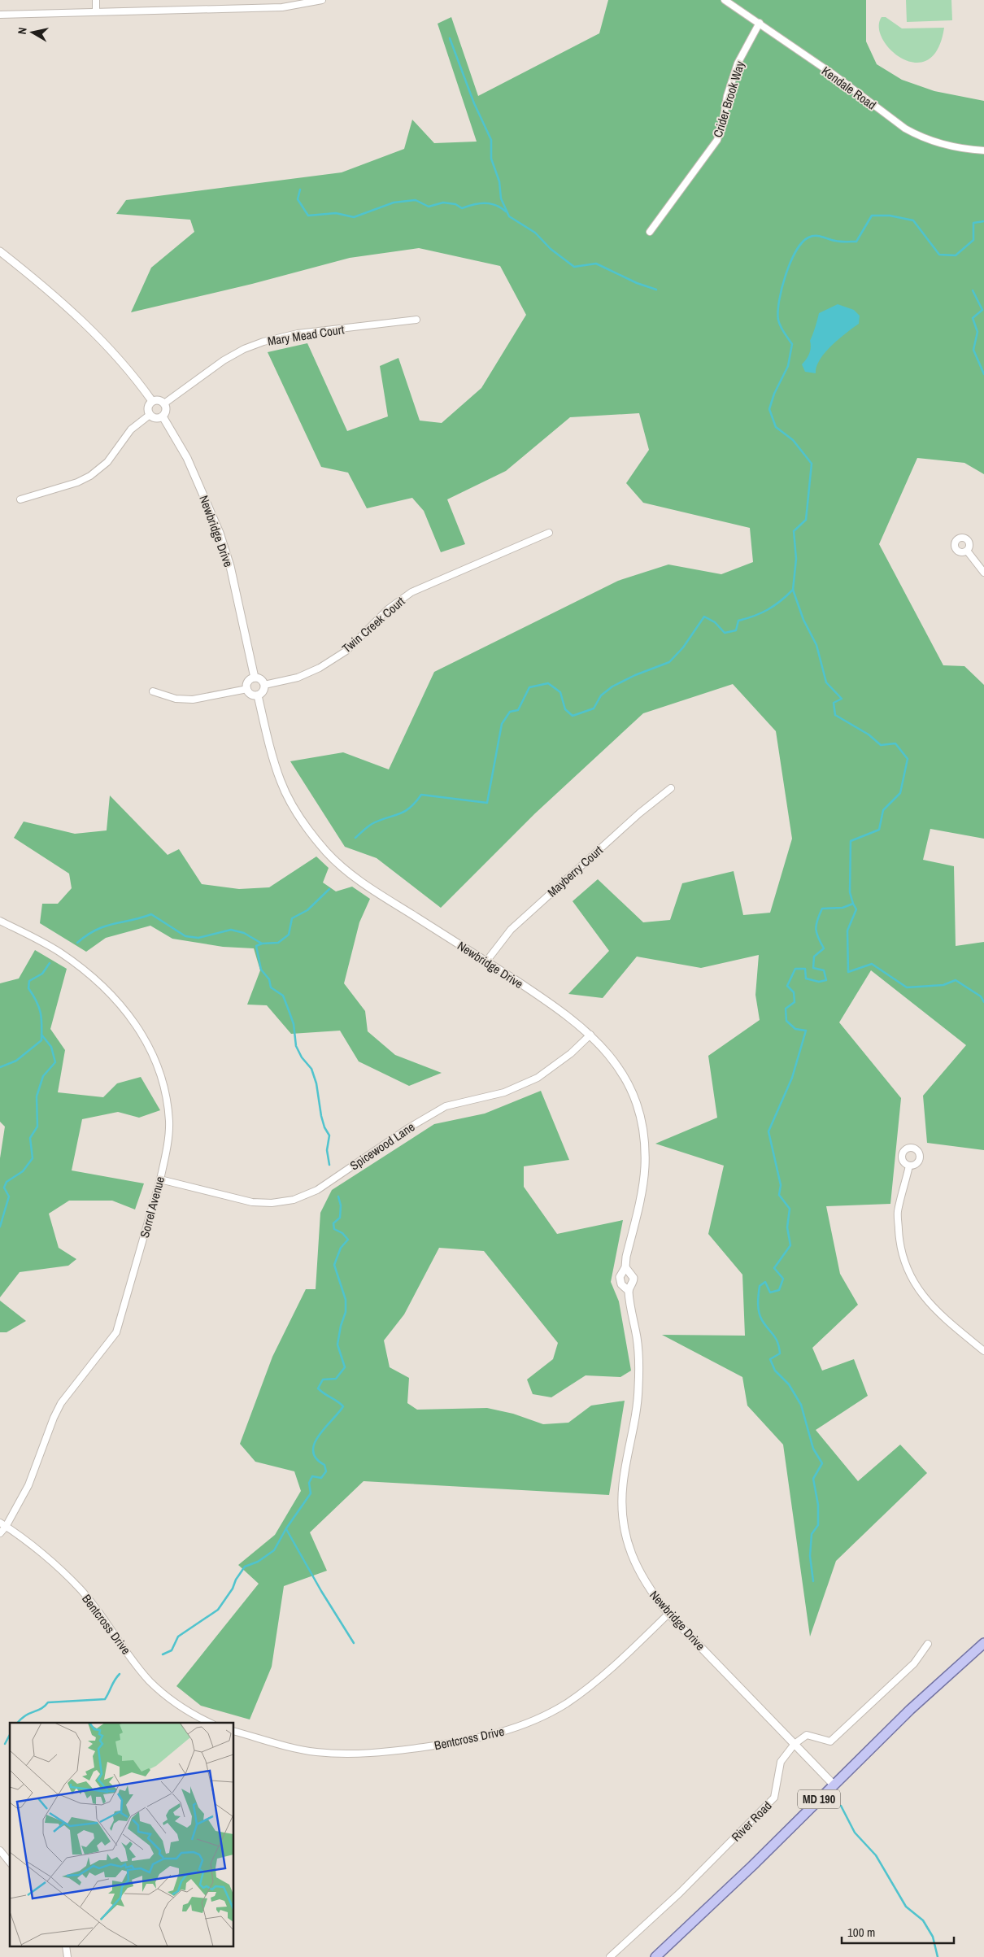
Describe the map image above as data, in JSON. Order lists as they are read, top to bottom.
{
  "streets": {
    "main road": ["MD 190"],
    "street": [
      "Kendale Road",
      "Crider Brook Way",
      "Mary Mead Court",
      "Newbridge Drive",
      "Twin Creek Court",
      "Mayberry Court",
      "Spicewood Lane",
      "Sorrel Avenue",
      "Bentcross Drive",
      "River Road"
    ]
  },
  "crossings": [
    ["Kendale Road", "Crider Brook Way"],
    ["Mary Mead Court", "Newbridge Drive"],
    ["Newbridge Drive", "Twin Creek Court"],
    ["Newbridge Drive", "Mayberry Court"],
    ["Newbridge Drive", "Spicewood Lane"],
    ["Newbridge Drive", "Bentcross Drive"],
    ["Newbridge Drive", "MD 190"],
    ["Newbridge Drive", "River Road"],
    ["Spicewood Lane", "Sorrel Avenue"],
    ["Sorrel Avenue", "Bentcross Drive"]
  ],
  "scale_bar": "100 m",
  "north": "left"
}
